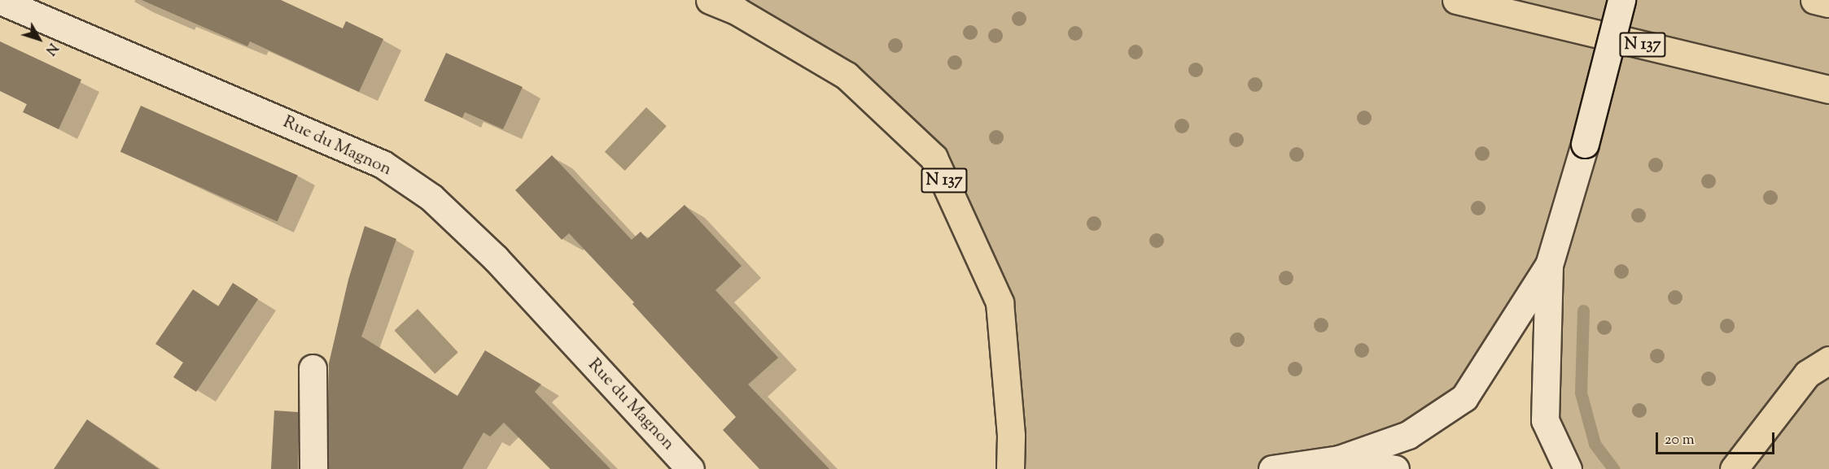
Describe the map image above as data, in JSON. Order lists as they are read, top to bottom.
{
  "streets": {
    "highway": ["N 137"],
    "street": ["Rue du Magnon"]
  },
  "scale_bar": "20 m",
  "north": "bottom right"
}
